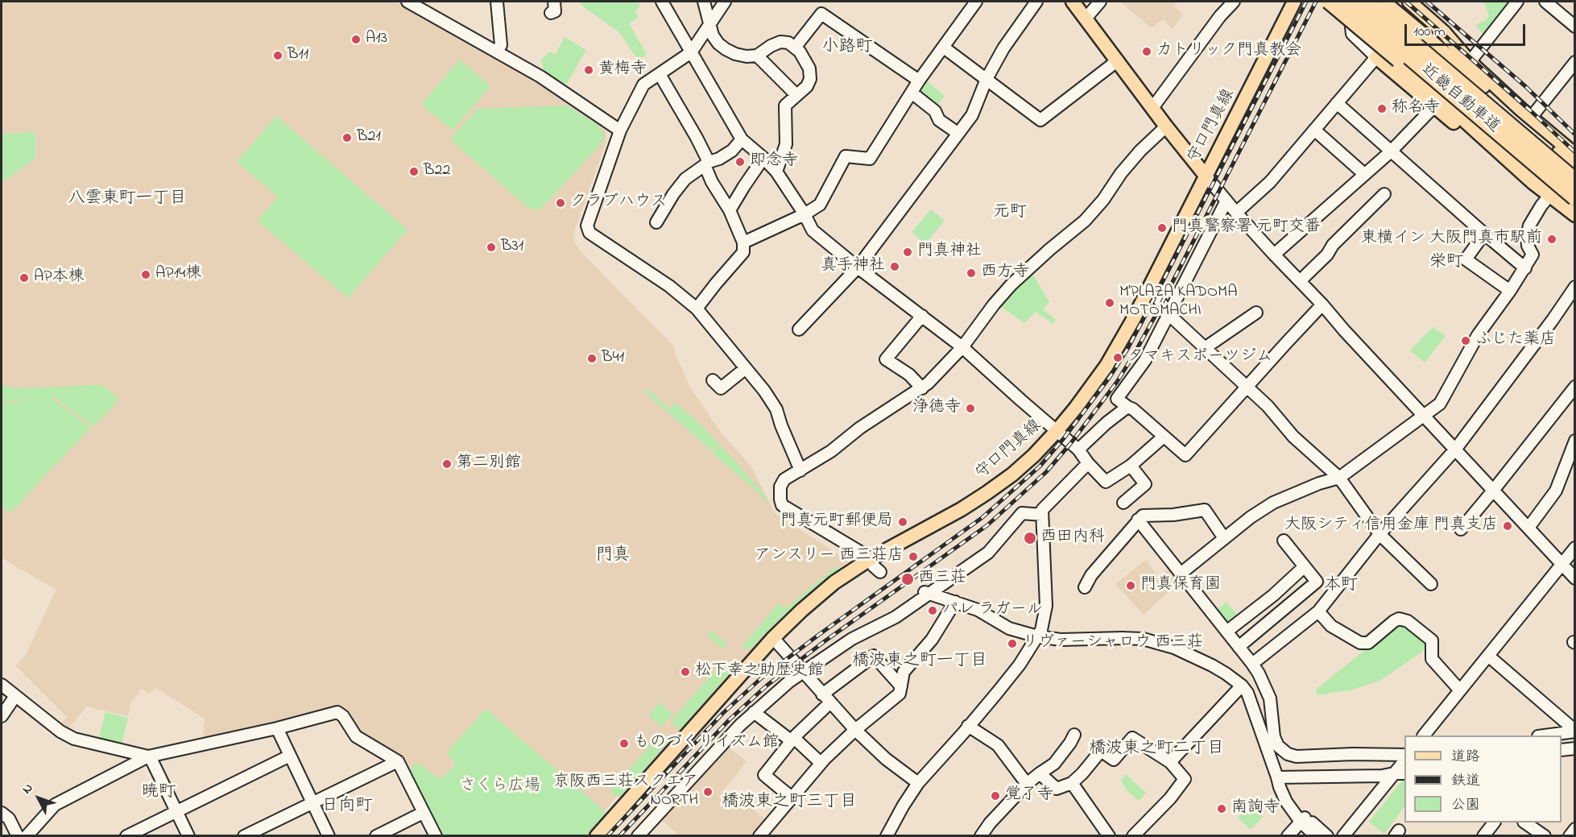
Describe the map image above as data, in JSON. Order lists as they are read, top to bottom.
{
  "streets": {
    "highway": ["近畿自動車道"],
    "main road": ["守口門真線"]
  },
  "districts": [
    "小路町",
    "八雲東町一丁目",
    "元町",
    "栄町",
    "門真",
    "本町",
    "橋波東之町一丁目",
    "橋波東之町二丁目",
    "暁町",
    "橋波東之町三丁目",
    "日向町"
  ],
  "parks": ["さくら広場"],
  "places": [
    "A13",
    "カトリック門真教会",
    "B11",
    "黄梅寺",
    "称名寺",
    "B21",
    "即念寺",
    "B22",
    "クラブハウス",
    "門真警察署 元町交番",
    "東横イン 大阪門真市駅前",
    "B31",
    "門真神社",
    "真手神社",
    "西方寺",
    "AP14棟",
    "AP本棟",
    "M’PLAZA KADOMA MOTOMACHI",
    "ふじた薬店",
    "タマキスポーツジム",
    "B41",
    "浄徳寺",
    "第二別館",
    "門真元町郵便局",
    "大阪シティ信用金庫 門真支店",
    "西田内科",
    "アンスリー 西三荘店",
    "西三荘",
    "門真保育園",
    "パレ ラガール",
    "リヴァーシャロウ 西三荘",
    "松下幸之助歴史館",
    "ものづくりイズム館",
    "京阪西三荘スクエア NORTH",
    "覚了寺",
    "南詢寺"
  ],
  "legend": ["道路", "鉄道", "公園"],
  "scale_bar": "100 m",
  "north": "top left"
}
